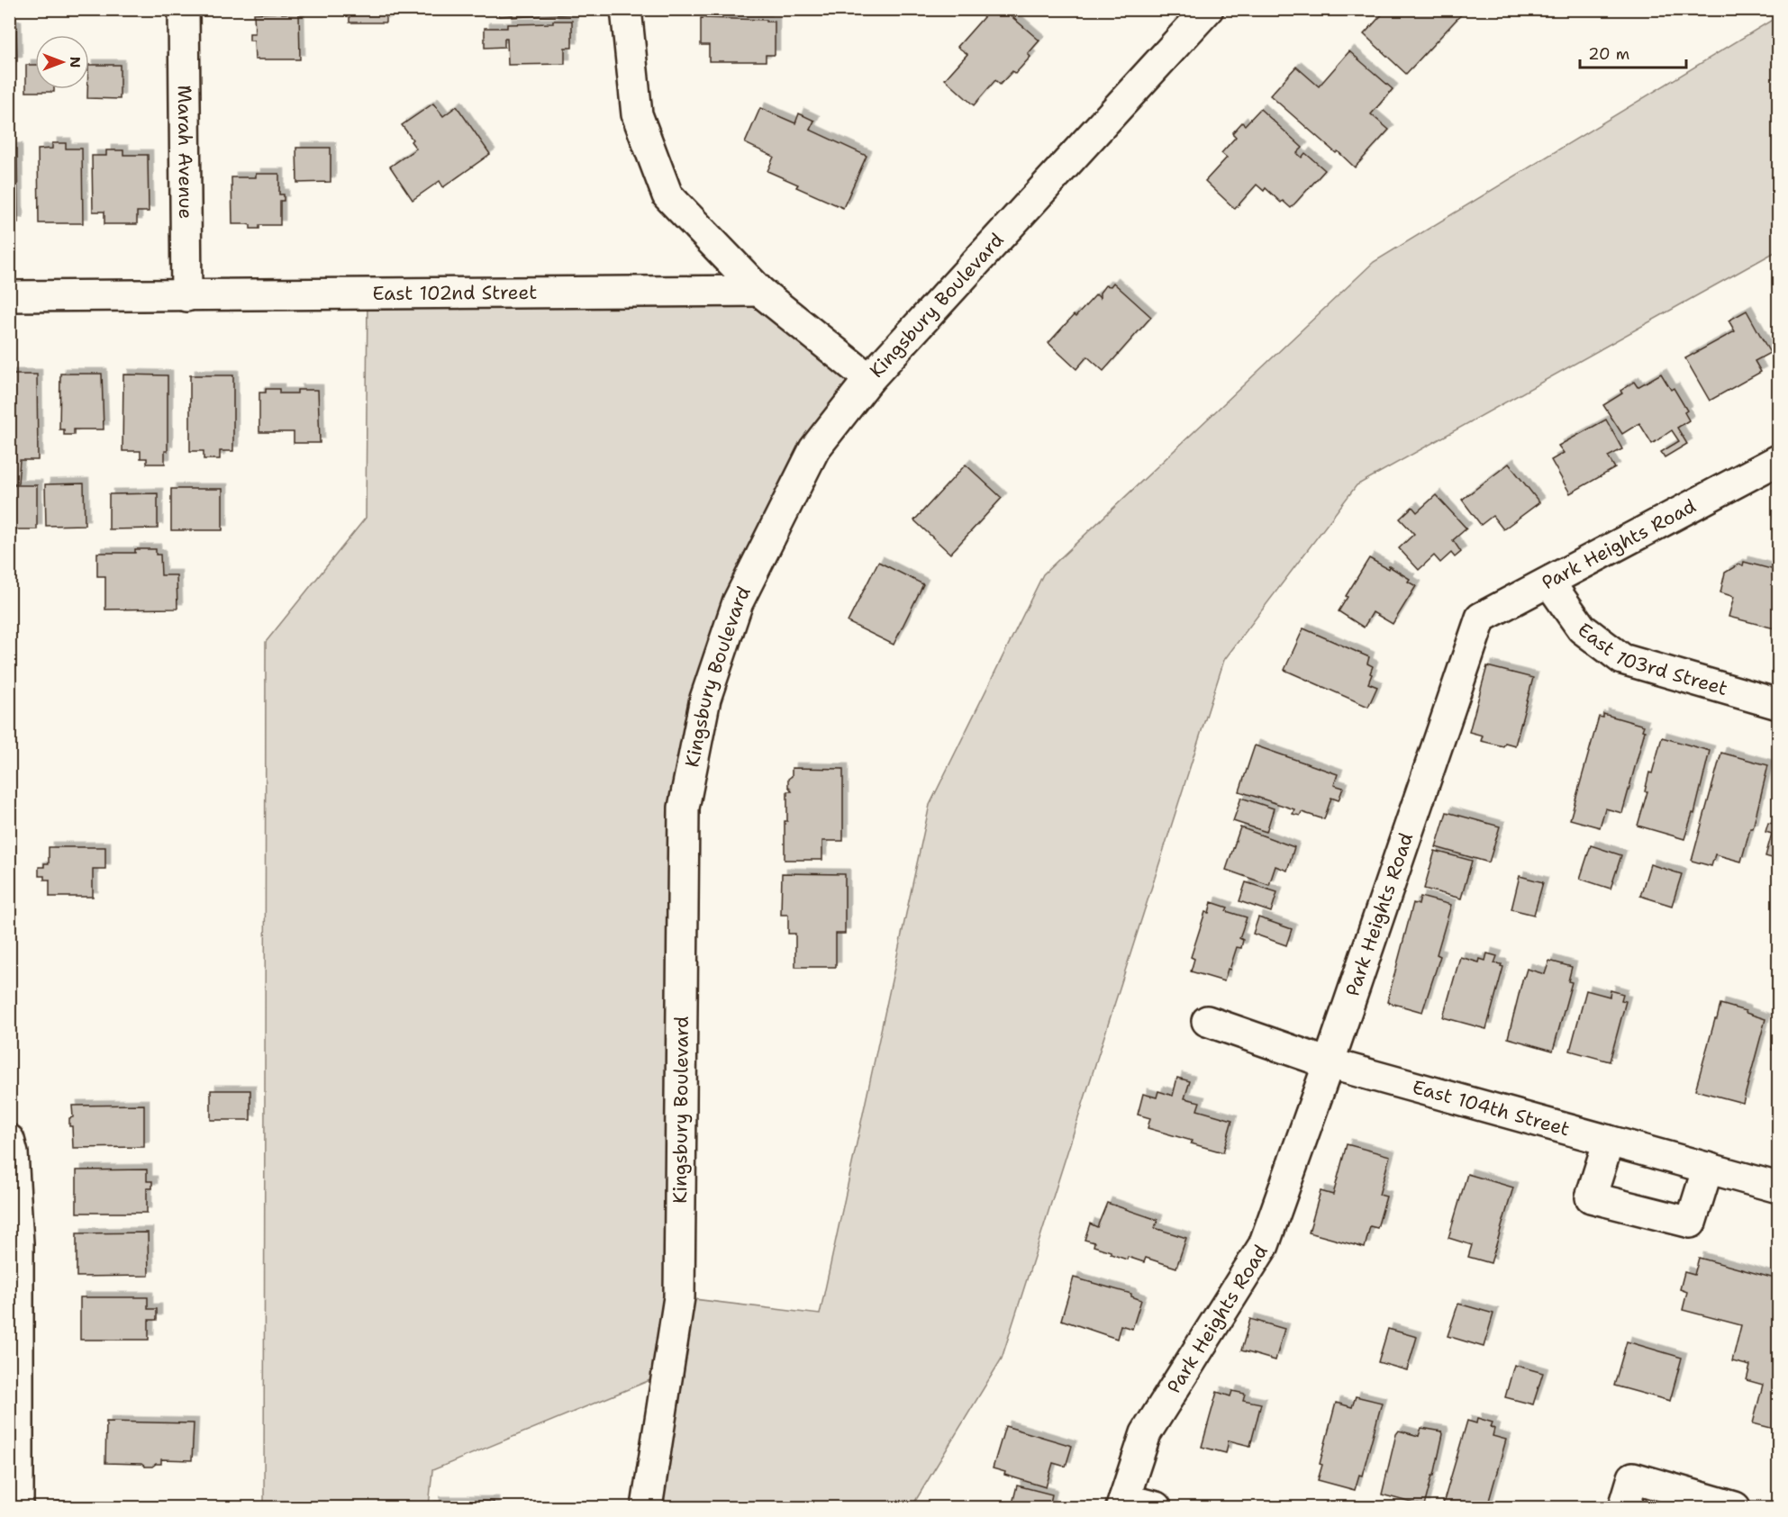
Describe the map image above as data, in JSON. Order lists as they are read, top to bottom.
{
  "streets": {
    "street": [
      "Marah Avenue",
      "East 102nd Street",
      "Kingsbury Boulevard",
      "Park Heights Road",
      "East 103rd Street",
      "East 104th Street"
    ]
  },
  "crossings": [
    ["Marah Avenue", "East 102nd Street"],
    ["Park Heights Road", "East 103rd Street"],
    ["Park Heights Road", "East 104th Street"]
  ],
  "scale_bar": "20 m",
  "north": "right"
}
